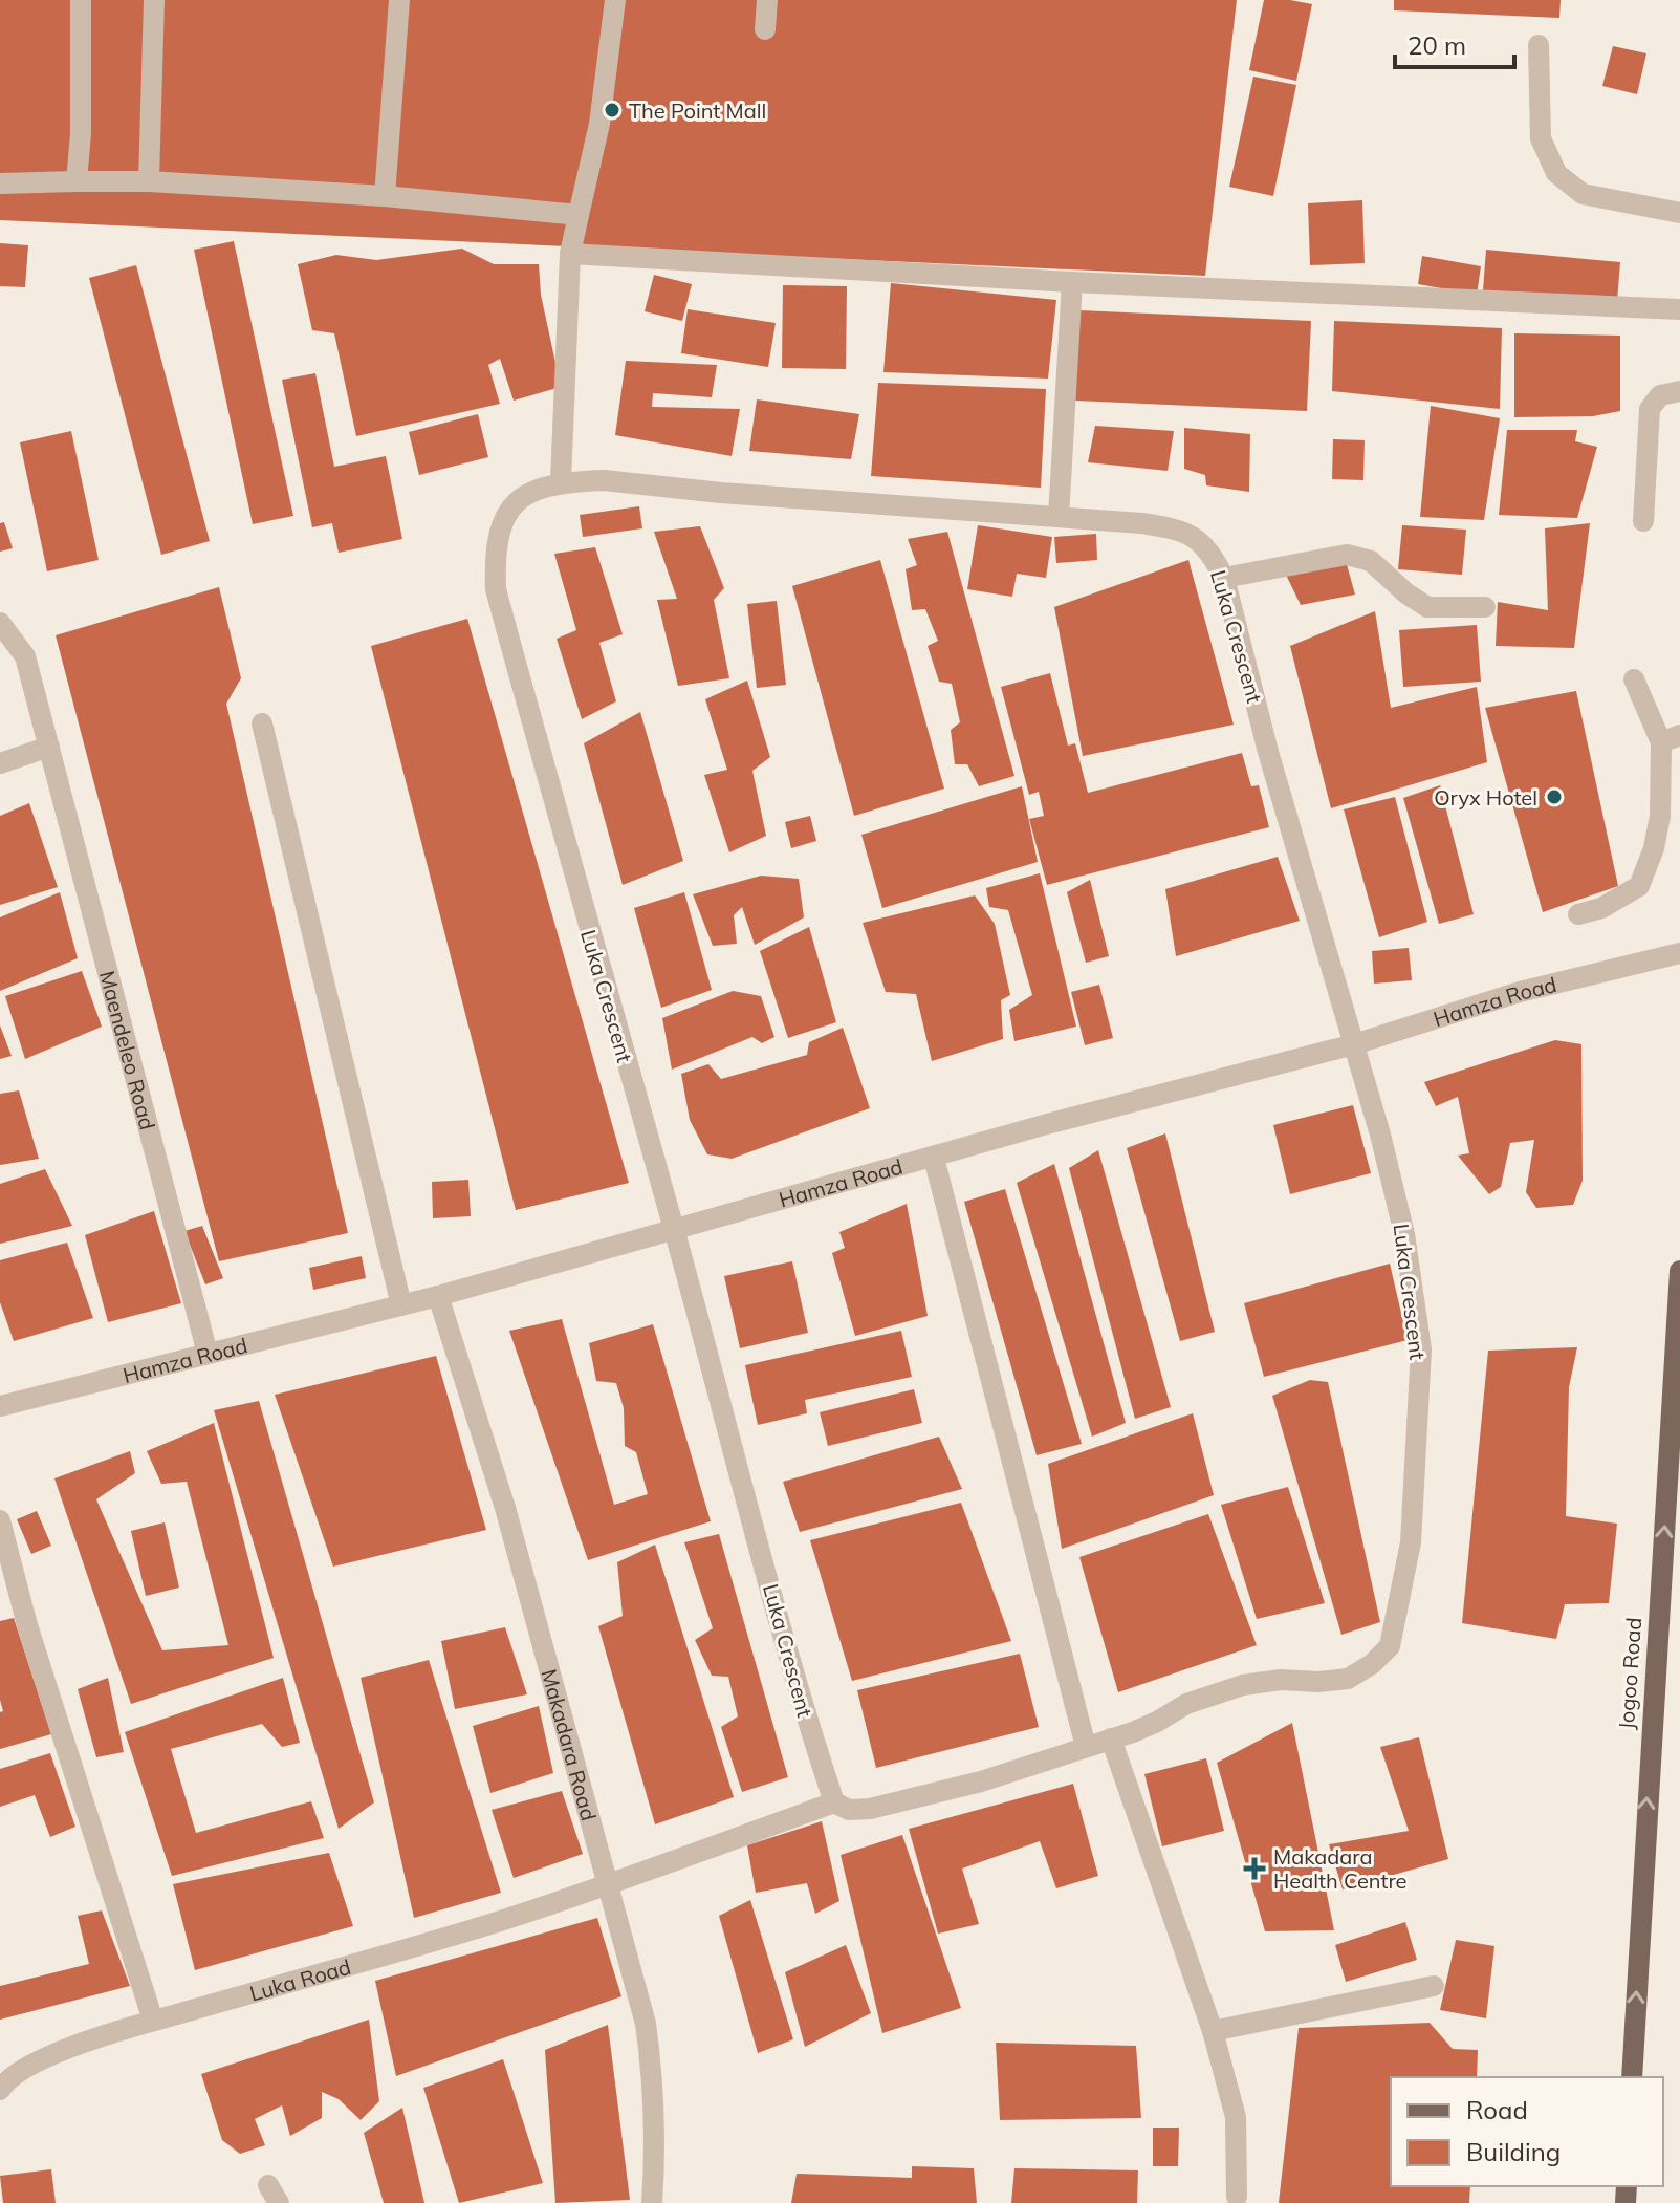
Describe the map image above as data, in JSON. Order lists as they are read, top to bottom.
{
  "streets": {
    "main road": ["Jogoo Road"],
    "street": [
      "Luka Crescent",
      "Hamza Road",
      "Maendeleo Road",
      "Makadara Road",
      "Luka Road"
    ]
  },
  "crossings": [
    ["Luka Crescent", "Hamza Road"],
    ["Luka Crescent", "Luka Road"],
    ["Hamza Road", "Maendeleo Road"],
    ["Hamza Road", "Makadara Road"],
    ["Makadara Road", "Luka Road"]
  ],
  "one_way": ["Jogoo Road"],
  "places": {
    "other": ["The Point Mall", "Oryx Hotel"],
    "health": ["Makadara Health Centre"]
  },
  "legend": ["Road", "Building"],
  "scale_bar": "20 m"
}
